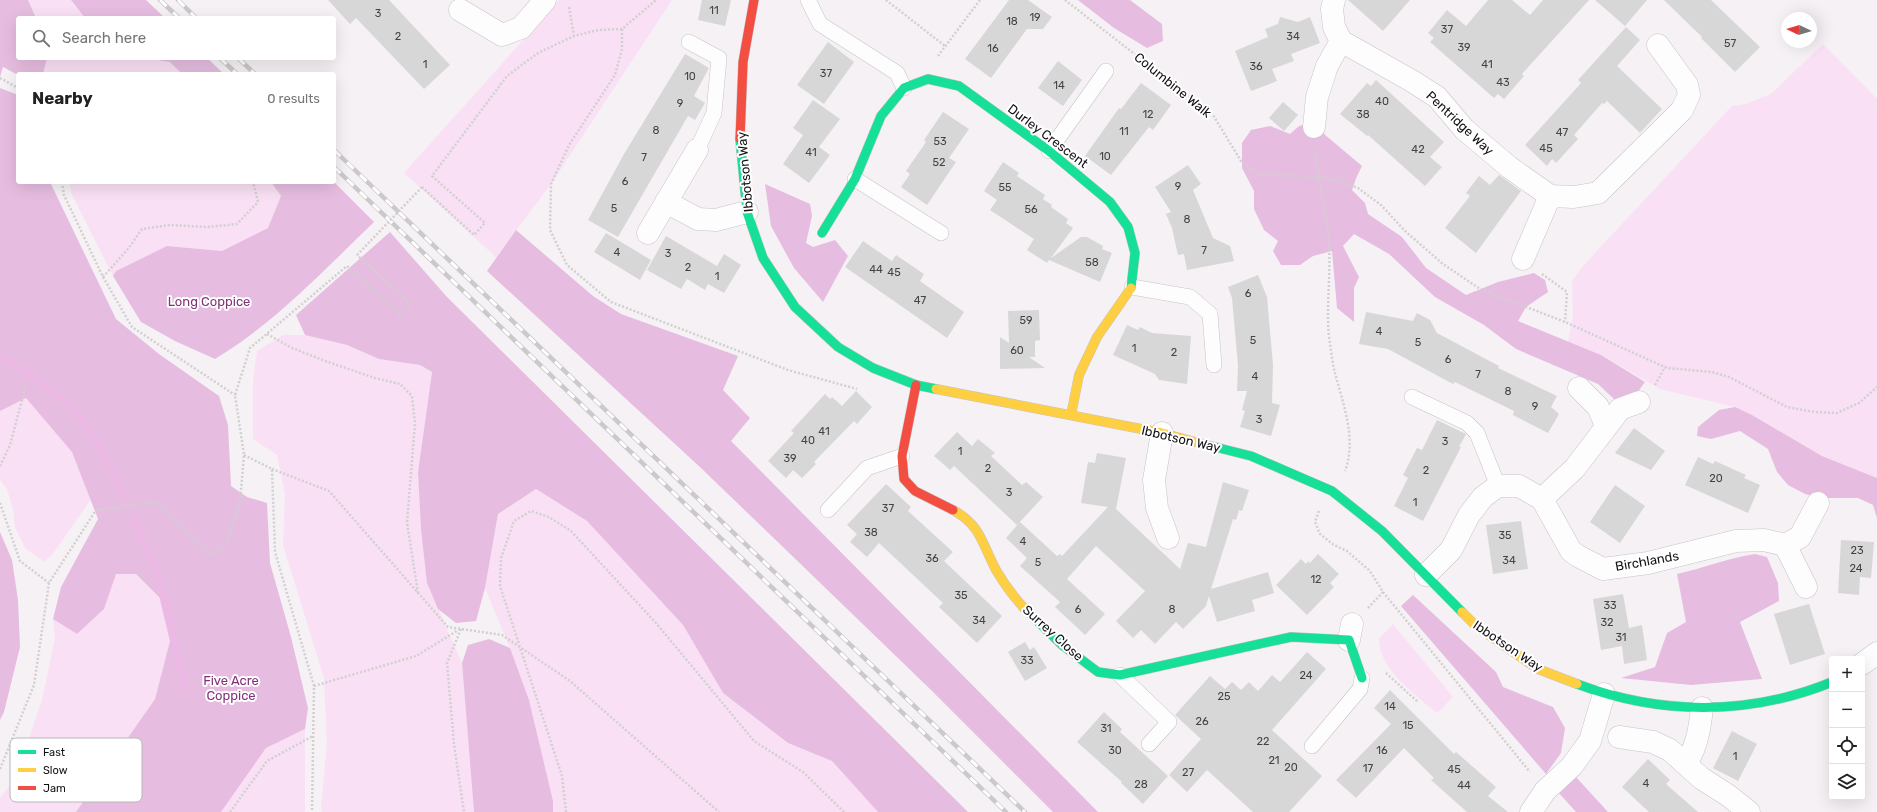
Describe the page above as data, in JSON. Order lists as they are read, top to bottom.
{
  "streets": {
    "street": [
      "Pentridge Way",
      "Durley Crescent",
      "Ibbotson Way",
      "Birchlands",
      "Surrey Close"
    ],
    "path": ["Columbine Walk"]
  },
  "crossings": [
    ["Ibbotson Way", "Surrey Close"]
  ],
  "parks": ["Long Coppice", "Five Acre Coppice"],
  "house_numbers": [
    "11",
    "3",
    "19",
    "18",
    "37",
    "2",
    "34",
    "57",
    "39",
    "16",
    "1",
    "41",
    "36",
    "37",
    "10",
    "43",
    "14",
    "40",
    "9",
    "12",
    "38",
    "8",
    "11",
    "47",
    "53",
    "45",
    "42",
    "41",
    "10",
    "7",
    "52",
    "6",
    "9",
    "55",
    "5",
    "56",
    "8",
    "7",
    "4",
    "3",
    "58",
    "2",
    "44",
    "45",
    "1",
    "6",
    "47",
    "59",
    "4",
    "5",
    "5",
    "1",
    "60",
    "2",
    "6",
    "7",
    "4",
    "8",
    "9",
    "3",
    "41",
    "40",
    "3",
    "1",
    "39",
    "2",
    "2",
    "20",
    "3",
    "1",
    "37",
    "38",
    "35",
    "4",
    "23",
    "36",
    "34",
    "5",
    "24",
    "12",
    "35",
    "33",
    "6",
    "8",
    "34",
    "32",
    "31",
    "33",
    "24",
    "25",
    "14",
    "26",
    "15",
    "31",
    "22",
    "30",
    "16",
    "1",
    "21",
    "20",
    "17",
    "45",
    "27",
    "4",
    "28",
    "44"
  ],
  "legend": ["Fast", "Slow", "Jam"],
  "north": "left",
  "page": {
    "search": "Search here",
    "heading": ["Nearby", "0 results"],
    "map_buttons": ["+", "−"]
  }
}
